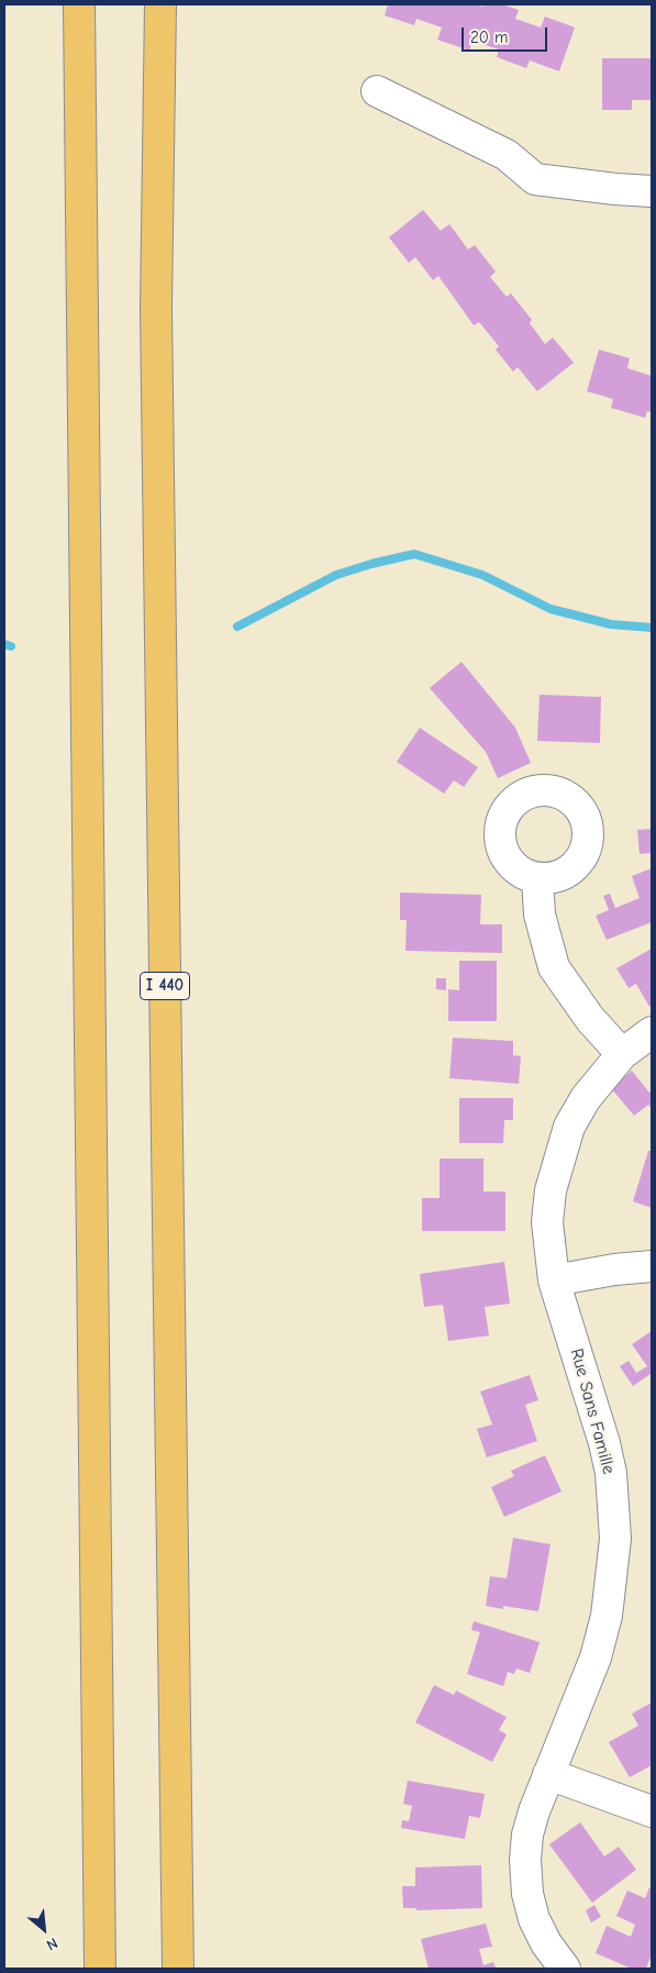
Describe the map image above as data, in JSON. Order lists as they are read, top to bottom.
{
  "streets": {
    "highway": ["I 440"],
    "street": ["Rue Sans Famille"]
  },
  "scale_bar": "20 m",
  "north": "bottom right"
}
